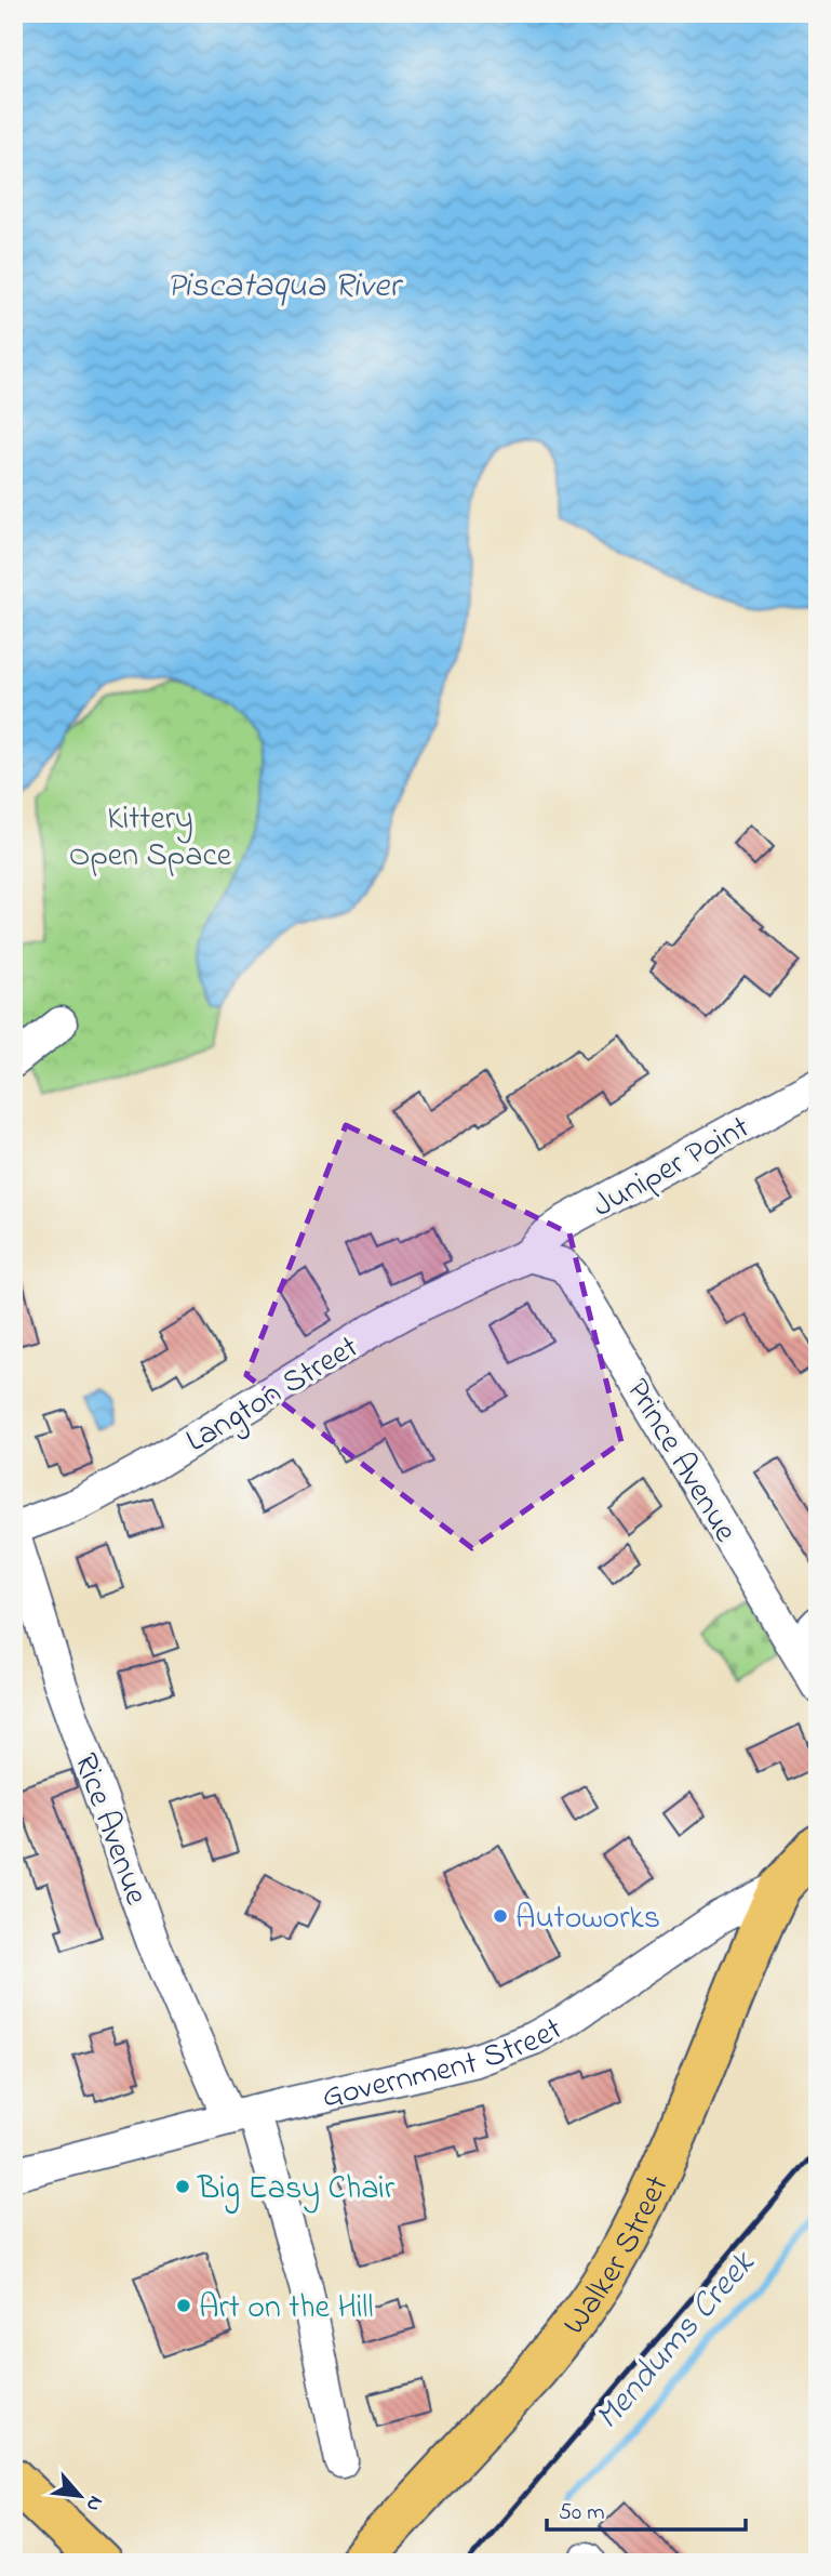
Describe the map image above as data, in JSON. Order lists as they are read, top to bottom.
{
  "streets": {
    "main road": ["Government Street", "Walker Street"],
    "street": [
      "Juniper Point",
      "Langton Street",
      "Prince Avenue",
      "Rice Avenue"
    ]
  },
  "crossings": [
    ["Juniper Point", "Langton Street"],
    ["Juniper Point", "Prince Avenue"],
    ["Langton Street", "Prince Avenue"],
    ["Langton Street", "Rice Avenue"],
    ["Rice Avenue", "Government Street"],
    ["Government Street", "Walker Street"]
  ],
  "water": ["Piscataqua River", "Mendums Creek"],
  "parks": ["Kittery Open Space"],
  "places": ["Autoworks", "Big Easy Chair", "Art on the Hill"],
  "scale_bar": "50 m",
  "north": "bottom right"
}
